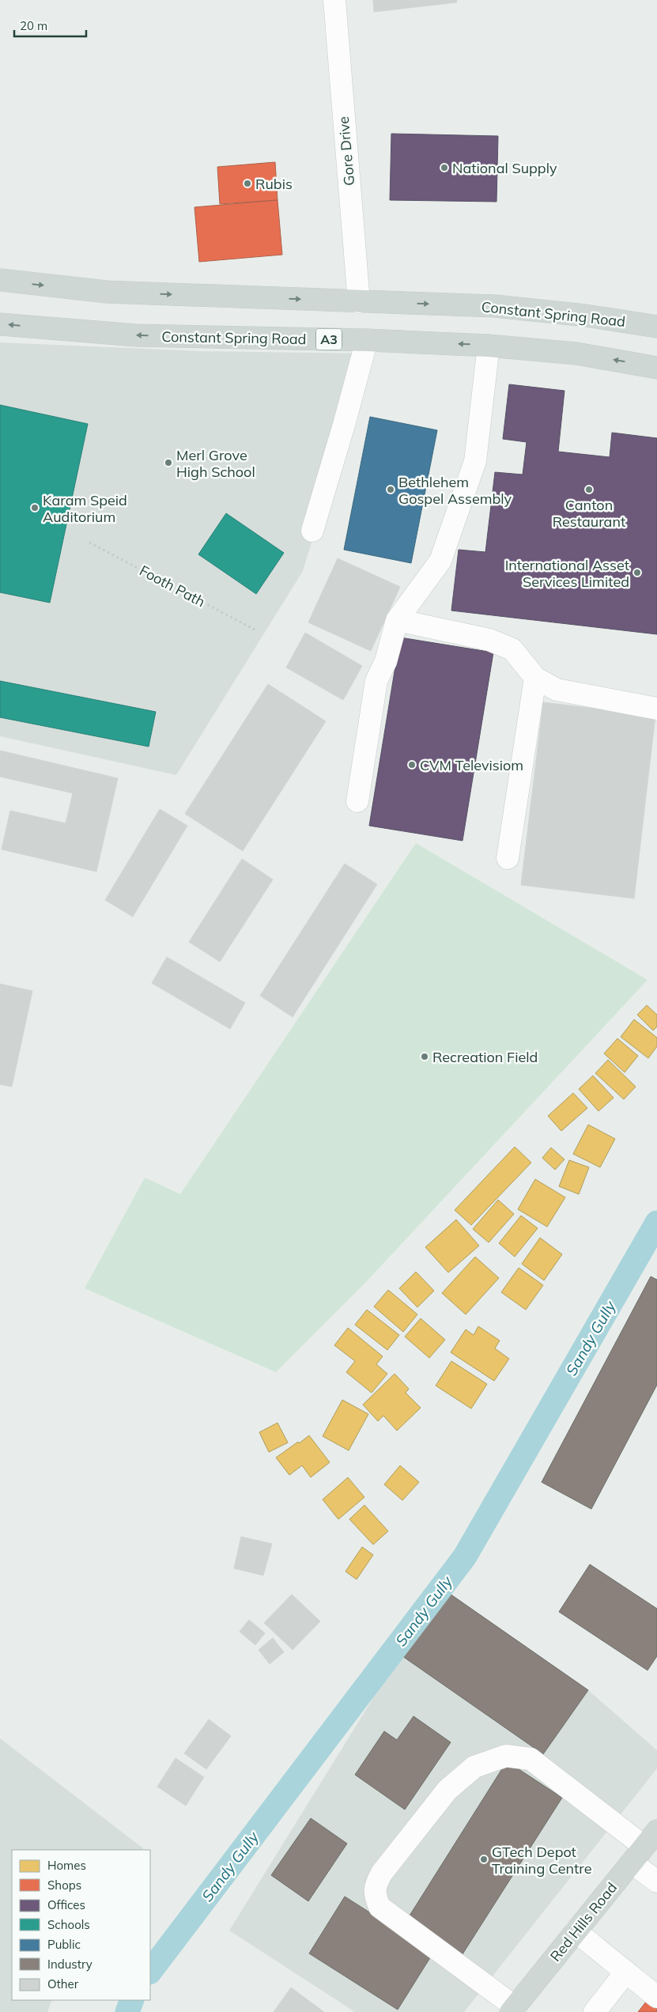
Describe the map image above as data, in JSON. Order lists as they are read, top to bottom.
{
  "streets": {
    "main road": ["Constant Spring Road", "A3", "Red Hills Road"],
    "street": ["Gore Drive"],
    "path": ["Footh Path"]
  },
  "crossings": [
    ["Gore Drive", "Constant Spring Road"]
  ],
  "water": ["Sandy Gully"],
  "places": [
    "National Supply",
    "Rubis",
    "Merl Grove High School",
    "Bethlehem Gospel Assembly",
    "Canton Restaurant",
    "Karam Speid Auditorium",
    "International Asset Services Limited",
    "CVM Televisiom",
    "Recreation Field",
    "GTech Depot Training Centre"
  ],
  "legend": [
    "Homes",
    "Shops",
    "Offices",
    "Schools",
    "Public",
    "Industry",
    "Other"
  ],
  "scale_bar": "20 m"
}
